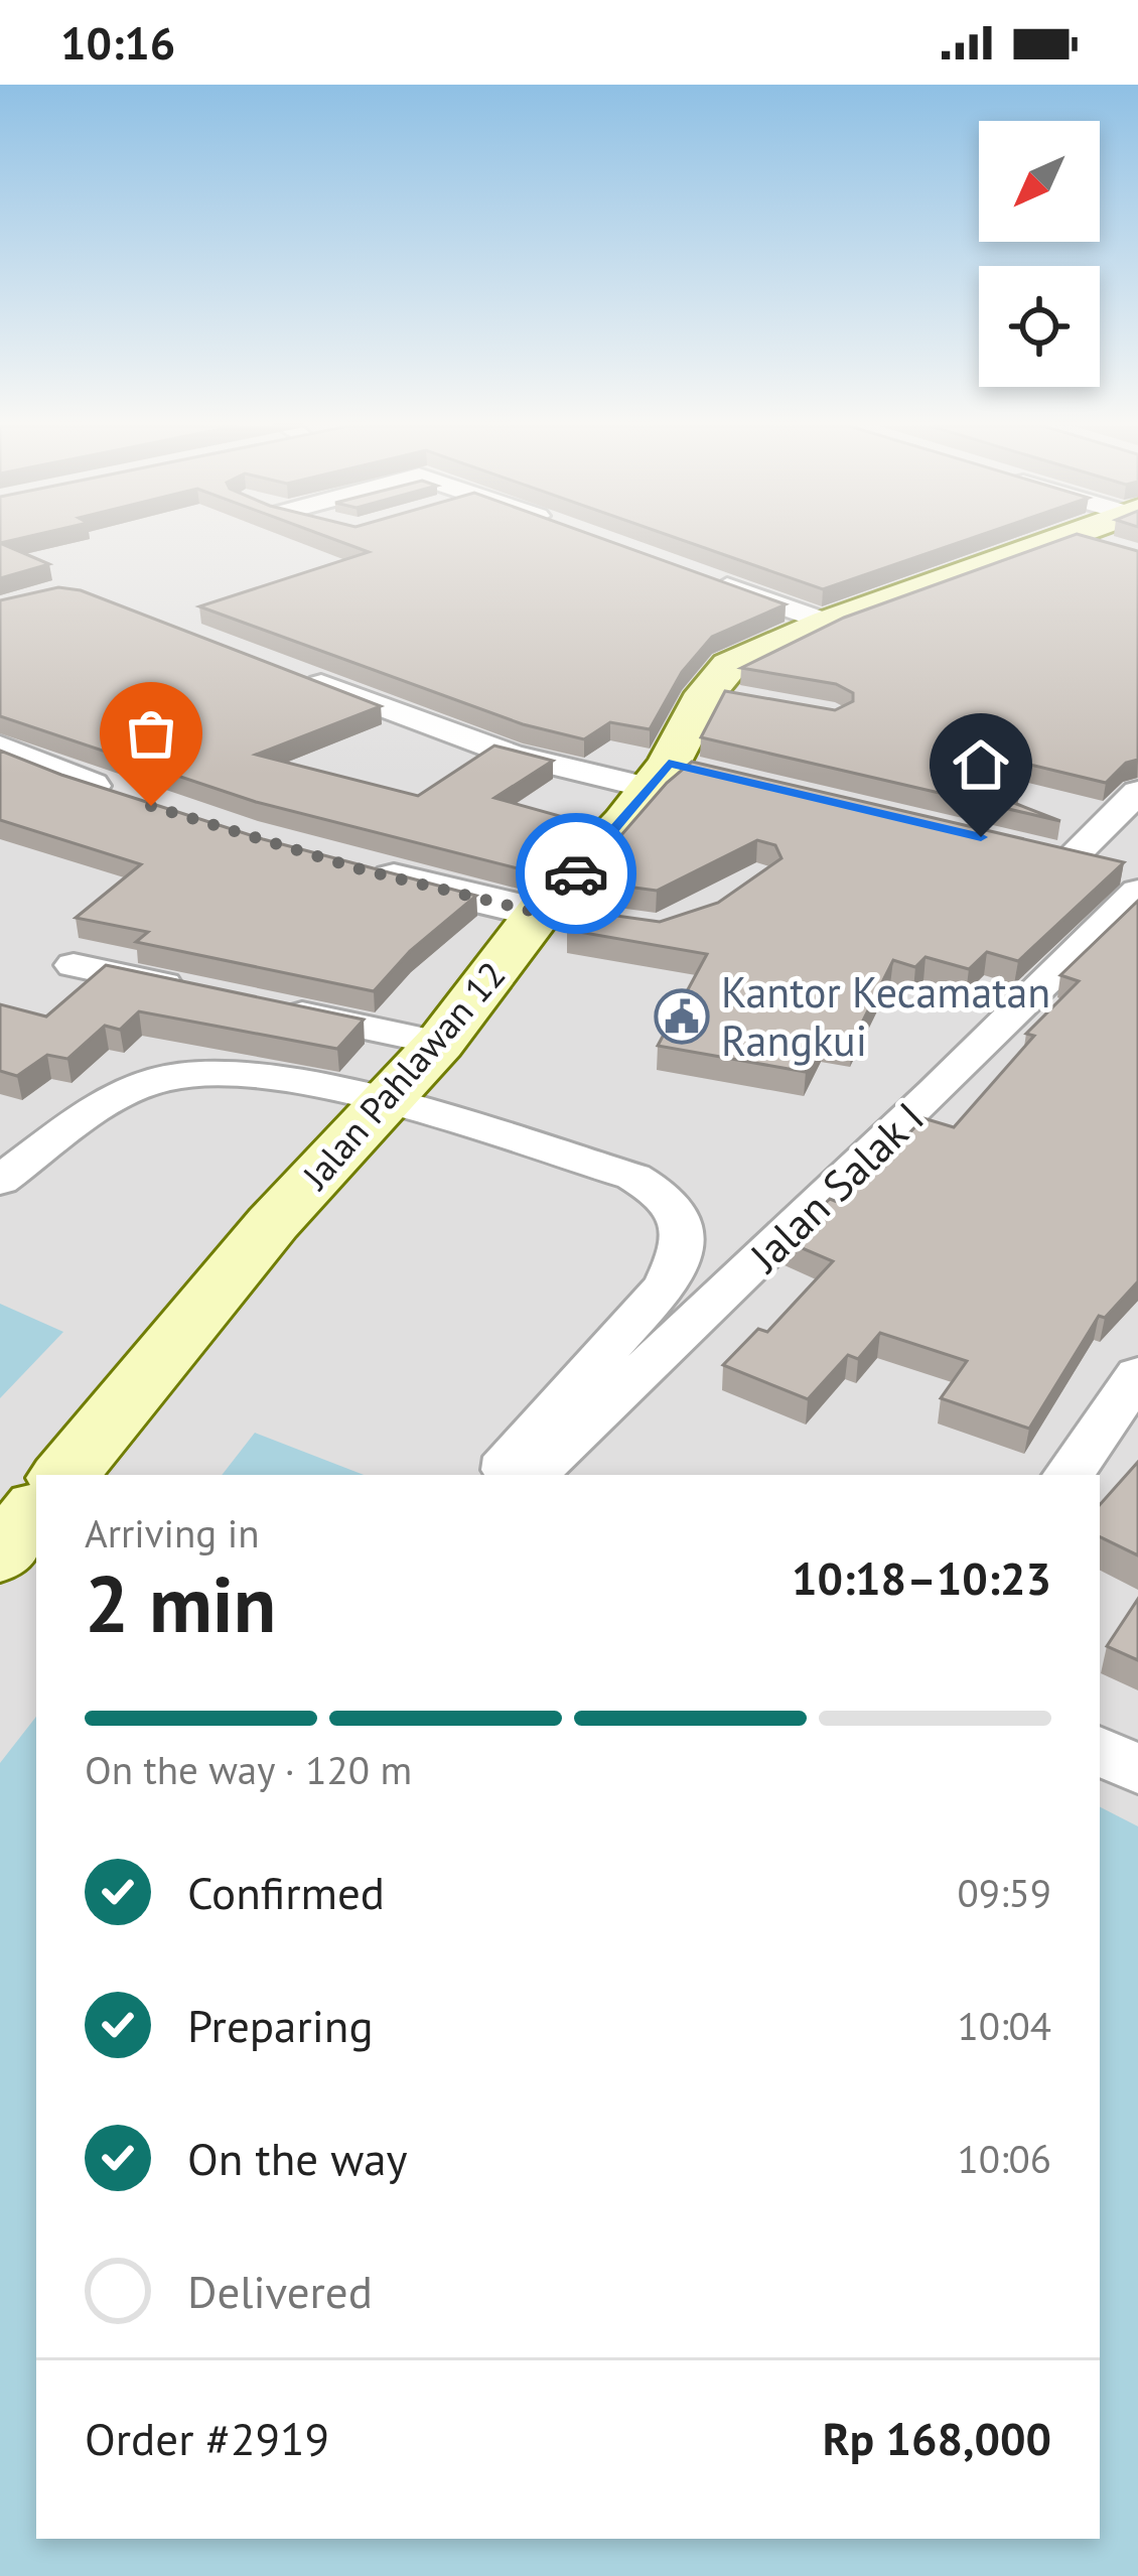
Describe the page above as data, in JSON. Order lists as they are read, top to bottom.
{
  "streets": {
    "main road": ["Jalan Pahlawan 12"],
    "street": ["Jalan Salak I"]
  },
  "places": {
    "public building": ["Kantor Kecamatan Rangkui"]
  },
  "north": "bottom left",
  "page": {
    "status": "10:16",
    "heading": ["2 min", "Arriving in", "10:18–10:23"],
    "panel": ["Order #2919", "Rp 168,000"],
    "bar": "On the way · 120 m",
    "list": [
      ["Confirmed", "09:59"],
      ["Preparing", "10:04"],
      ["On the way", "10:06"],
      "Delivered"
    ]
  }
}
